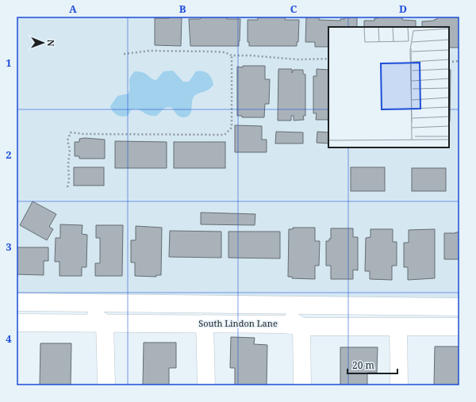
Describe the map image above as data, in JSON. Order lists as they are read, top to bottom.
{
  "streets": {
    "street": ["South Lindon Lane"]
  },
  "scale_bar": "20 m",
  "north": "right",
  "grid": {
    "columns": [
      "A",
      "B",
      "C",
      "D"
    ],
    "rows": [
      "1",
      "2",
      "3",
      "4"
    ]
  }
}
